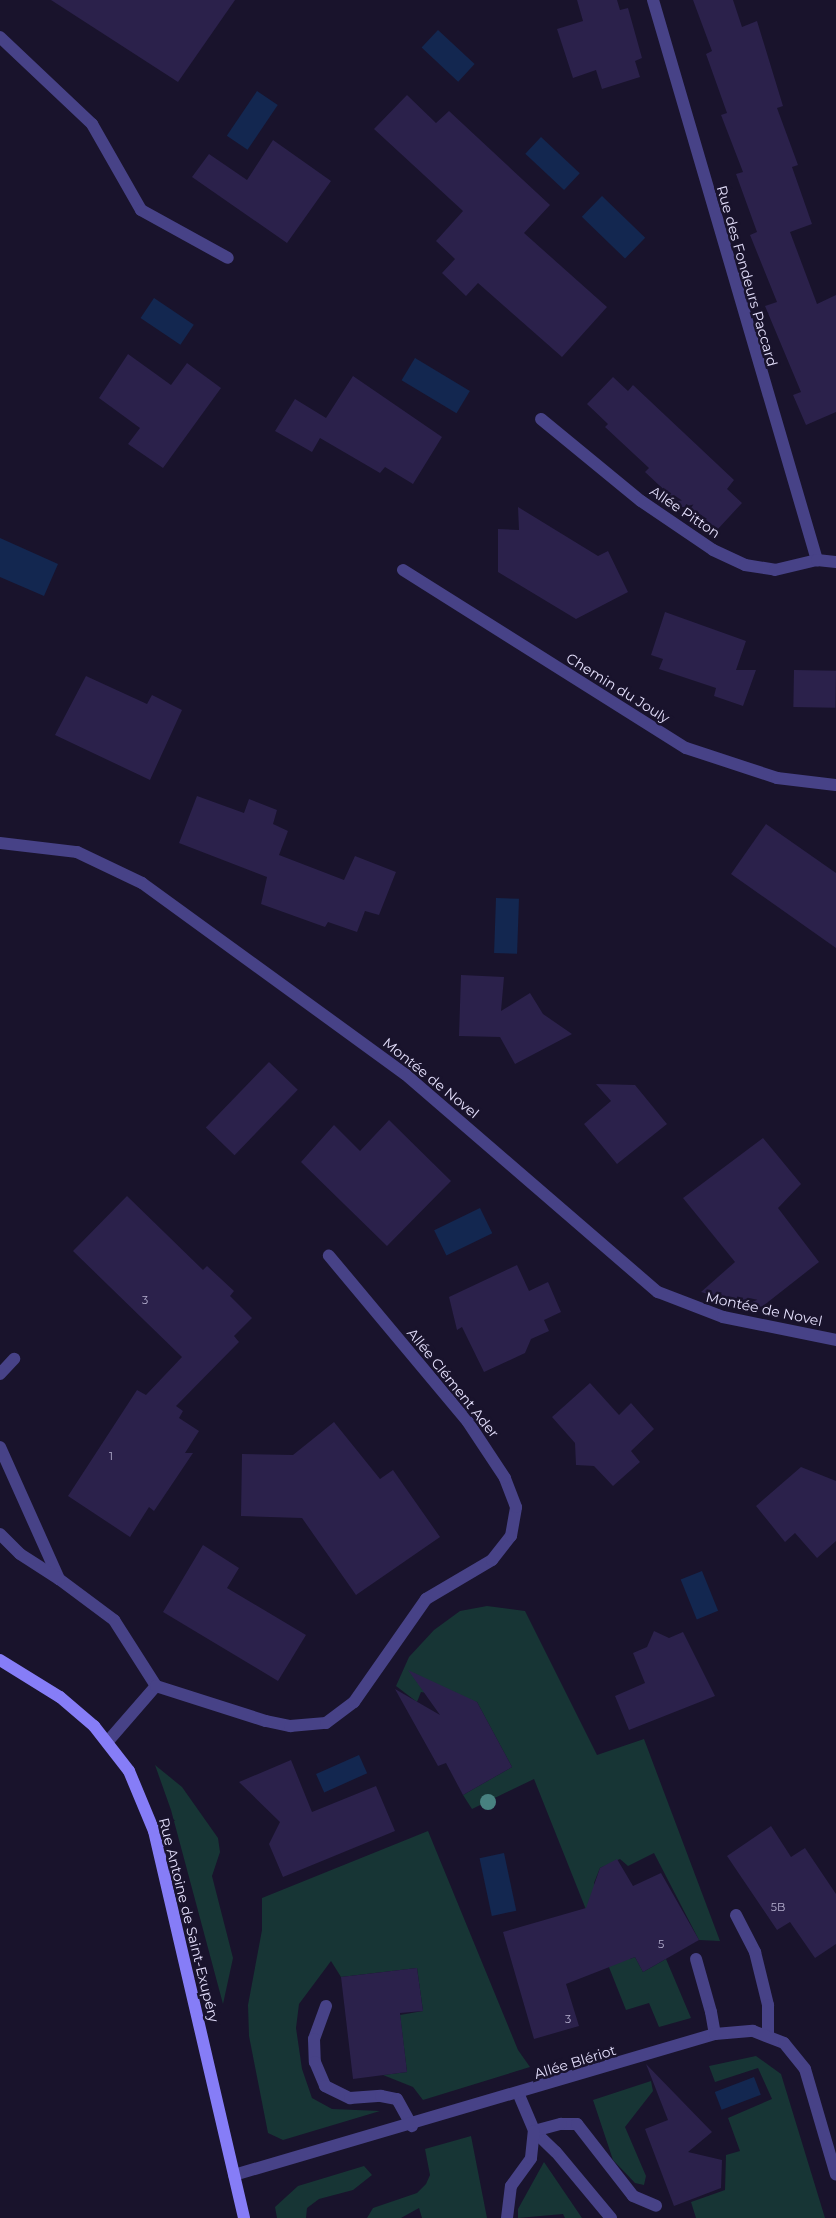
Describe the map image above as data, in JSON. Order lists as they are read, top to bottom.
{
  "streets": {
    "street": [
      "Rue des Fondeurs Paccard",
      "Allée Pitton",
      "Chemin du Jouly",
      "Montée de Novel",
      "Allée Clément Ader",
      "Rue Antoine de Saint-Exupéry",
      "Allée Blériot"
    ]
  },
  "crossings": [
    ["Rue des Fondeurs Paccard", "Allée Pitton"],
    ["Rue Antoine de Saint-Exupéry", "Allée Blériot"]
  ],
  "house_numbers": [
    "3",
    "1",
    "5B",
    "5",
    "3"
  ]
}
